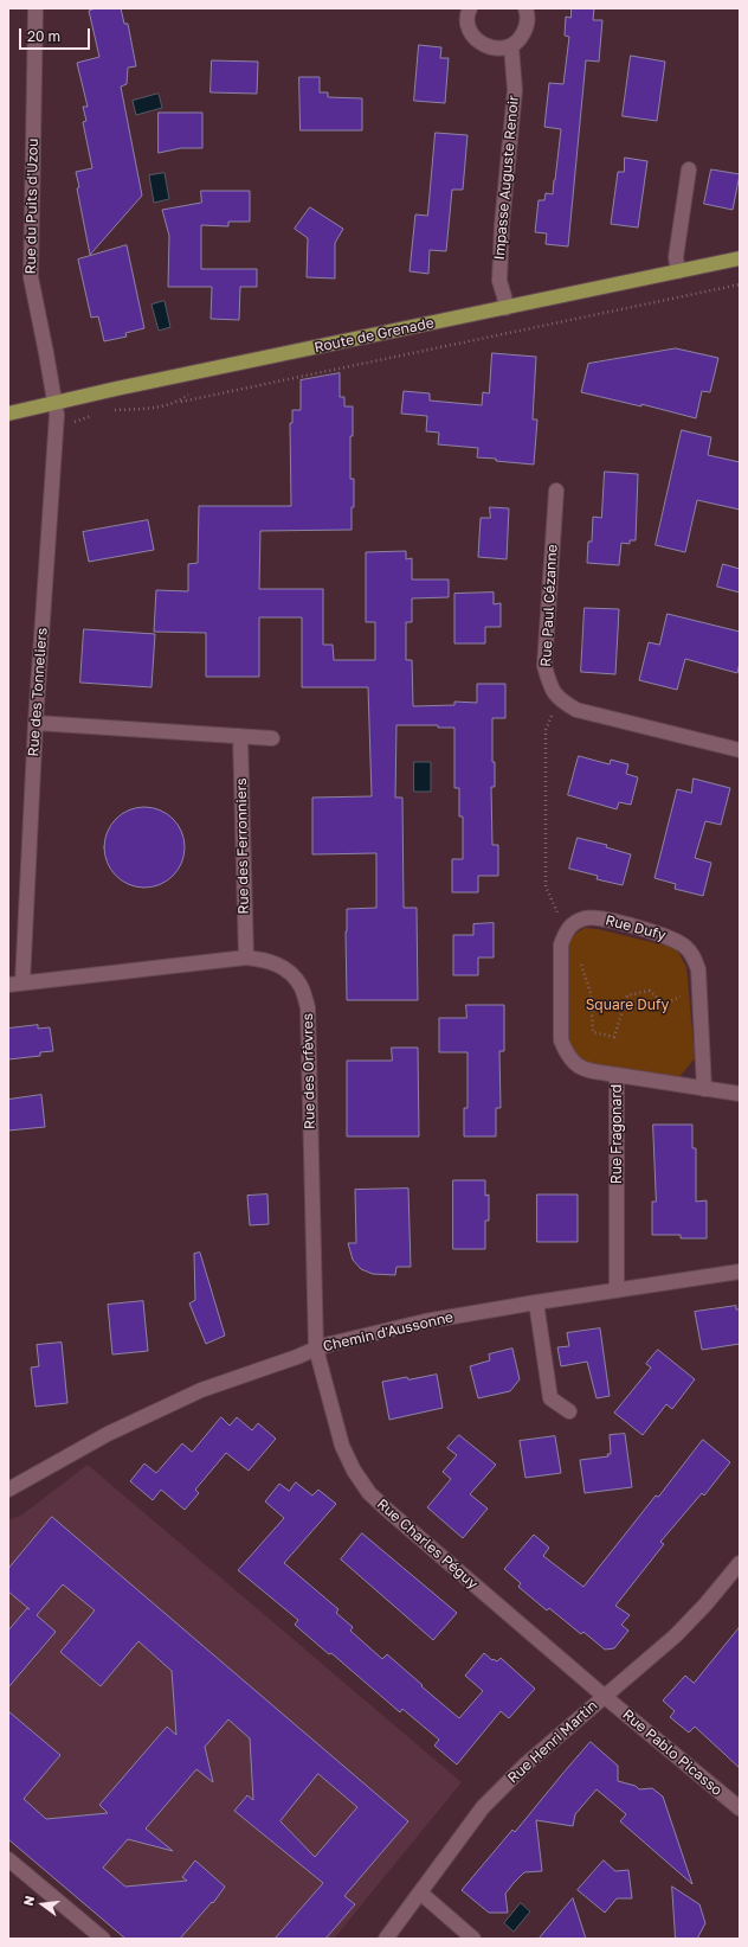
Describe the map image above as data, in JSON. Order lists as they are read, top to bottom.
{
  "streets": {
    "main road": ["Route de Grenade"],
    "street": [
      "Impasse Auguste Renoir",
      "Rue du Puits d'Uzou",
      "Rue Paul Cézanne",
      "Rue des Tonneliers",
      "Rue des Ferronniers",
      "Rue Dufy",
      "Rue des Orfèvres",
      "Rue Fragonard",
      "Chemin d'Aussonne",
      "Rue Charles Péguy",
      "Rue Henri Martin",
      "Rue Pablo Picasso"
    ]
  },
  "crossings": [
    ["Impasse Auguste Renoir", "Route de Grenade"],
    ["Rue du Puits d'Uzou", "Route de Grenade"],
    ["Rue du Puits d'Uzou", "Rue des Tonneliers"],
    ["Route de Grenade", "Rue des Tonneliers"],
    ["Rue des Tonneliers", "Rue des Orfèvres"],
    ["Rue des Ferronniers", "Rue des Orfèvres"],
    ["Rue Dufy", "Rue Fragonard"],
    ["Rue des Orfèvres", "Chemin d'Aussonne"],
    ["Rue des Orfèvres", "Rue Charles Péguy"],
    ["Rue Fragonard", "Chemin d'Aussonne"],
    ["Chemin d'Aussonne", "Rue Charles Péguy"],
    ["Rue Charles Péguy", "Rue Henri Martin"],
    ["Rue Charles Péguy", "Rue Pablo Picasso"],
    ["Rue Henri Martin", "Rue Pablo Picasso"]
  ],
  "parks": ["Square Dufy"],
  "scale_bar": "20 m",
  "north": "left"
}
